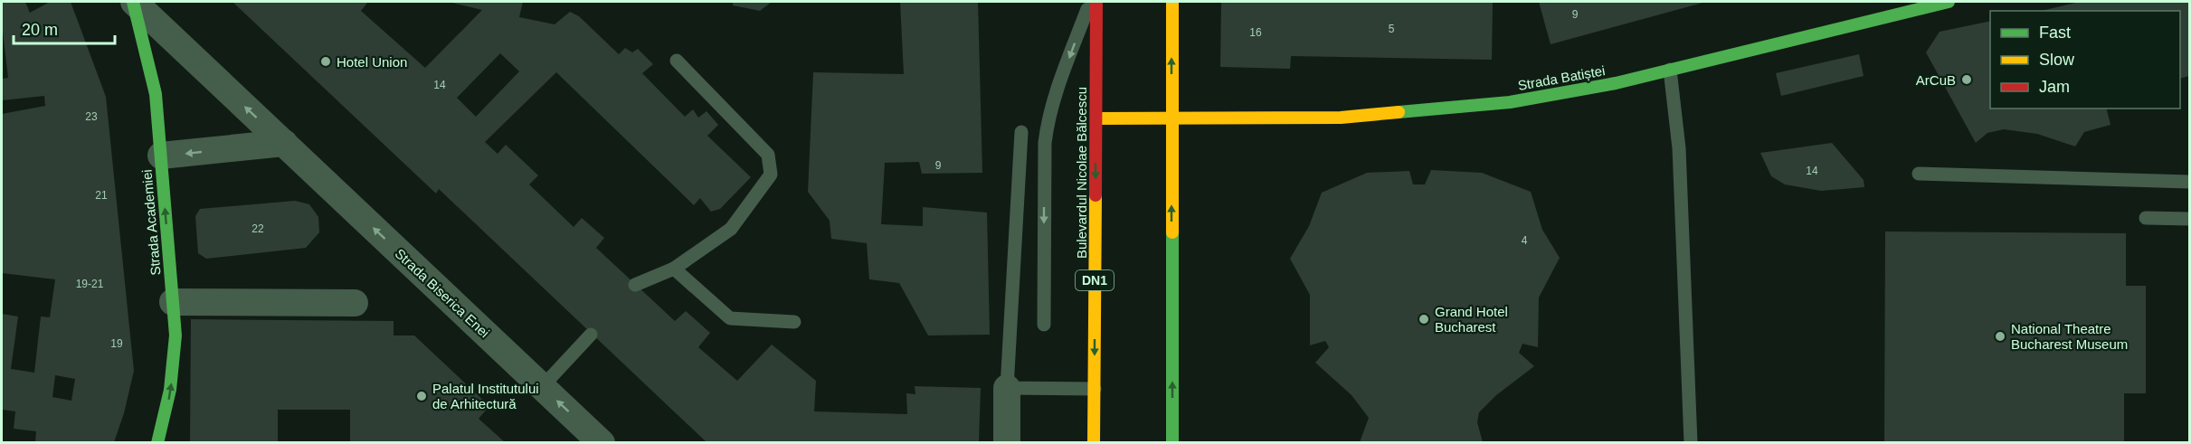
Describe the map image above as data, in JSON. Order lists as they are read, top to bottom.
{
  "streets": {
    "street": [
      "Strada Batiștei",
      "Bulevardul Nicolae Bălcescu",
      "Strada Academiei",
      "DN1",
      "Strada Biserica Enei"
    ]
  },
  "crossings": [
    ["Strada Batiștei", "Bulevardul Nicolae Bălcescu"],
    ["Strada Academiei", "Strada Biserica Enei"]
  ],
  "one_way": ["Strada Academiei", "Strada Biserica Enei"],
  "places": [
    "Hotel Union",
    "ArCuB",
    "Grand Hotel Bucharest",
    "National Theatre Bucharest Museum",
    "Palatul Institutului de Arhitectură"
  ],
  "house_numbers": [
    "9",
    "5",
    "16",
    "14",
    "23",
    "9",
    "14",
    "21",
    "22",
    "4",
    "19-21",
    "19"
  ],
  "legend": ["Fast", "Slow", "Jam"],
  "scale_bar": "20 m"
}
